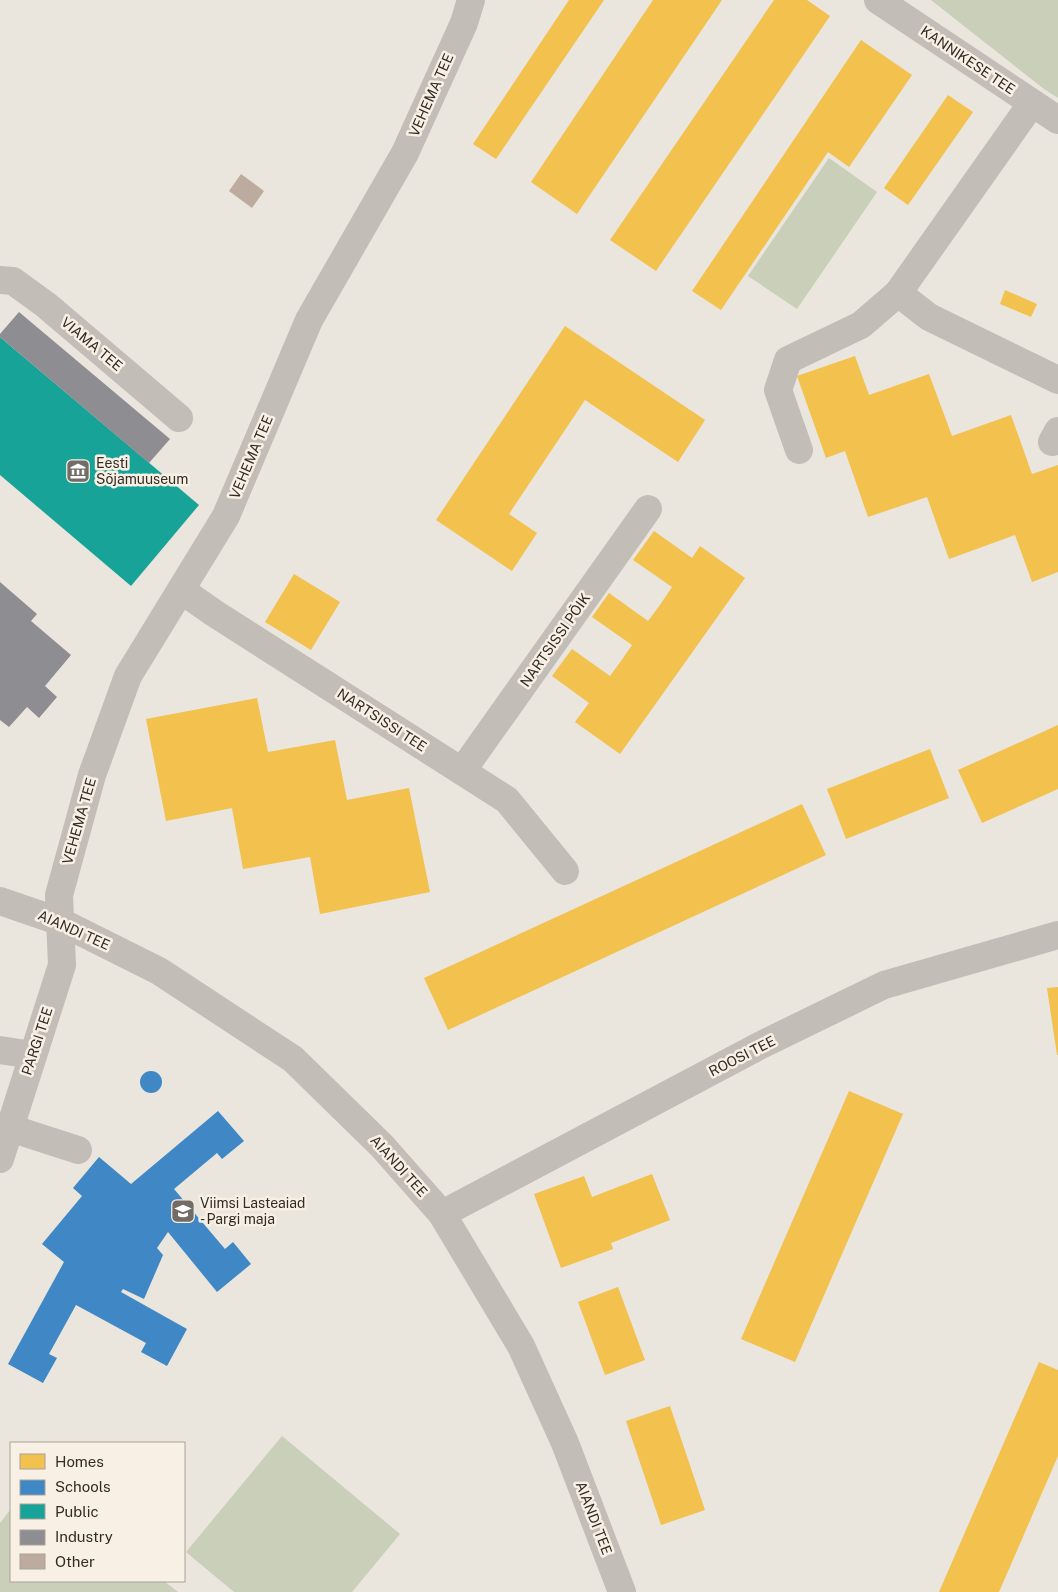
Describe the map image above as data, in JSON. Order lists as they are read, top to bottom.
{
  "streets": {
    "street": [
      "KANNIKESE TEE",
      "VEHEMA TEE",
      "VIAMA TEE",
      "NARTSISSI PÕIK",
      "NARTSISSI TEE",
      "AIANDI TEE",
      "PARGI TEE",
      "ROOSI TEE"
    ]
  },
  "crossings": [
    ["VEHEMA TEE", "NARTSISSI TEE"],
    ["VEHEMA TEE", "AIANDI TEE"],
    ["VEHEMA TEE", "PARGI TEE"],
    ["NARTSISSI PÕIK", "NARTSISSI TEE"],
    ["AIANDI TEE", "PARGI TEE"],
    ["AIANDI TEE", "ROOSI TEE"]
  ],
  "places": {
    "museum": ["Eesti Sõjamuuseum"],
    "school or university": ["Viimsi Lasteaiad - Pargi maja"]
  },
  "legend": [
    "Homes",
    "Schools",
    "Public",
    "Industry",
    "Other"
  ]
}
